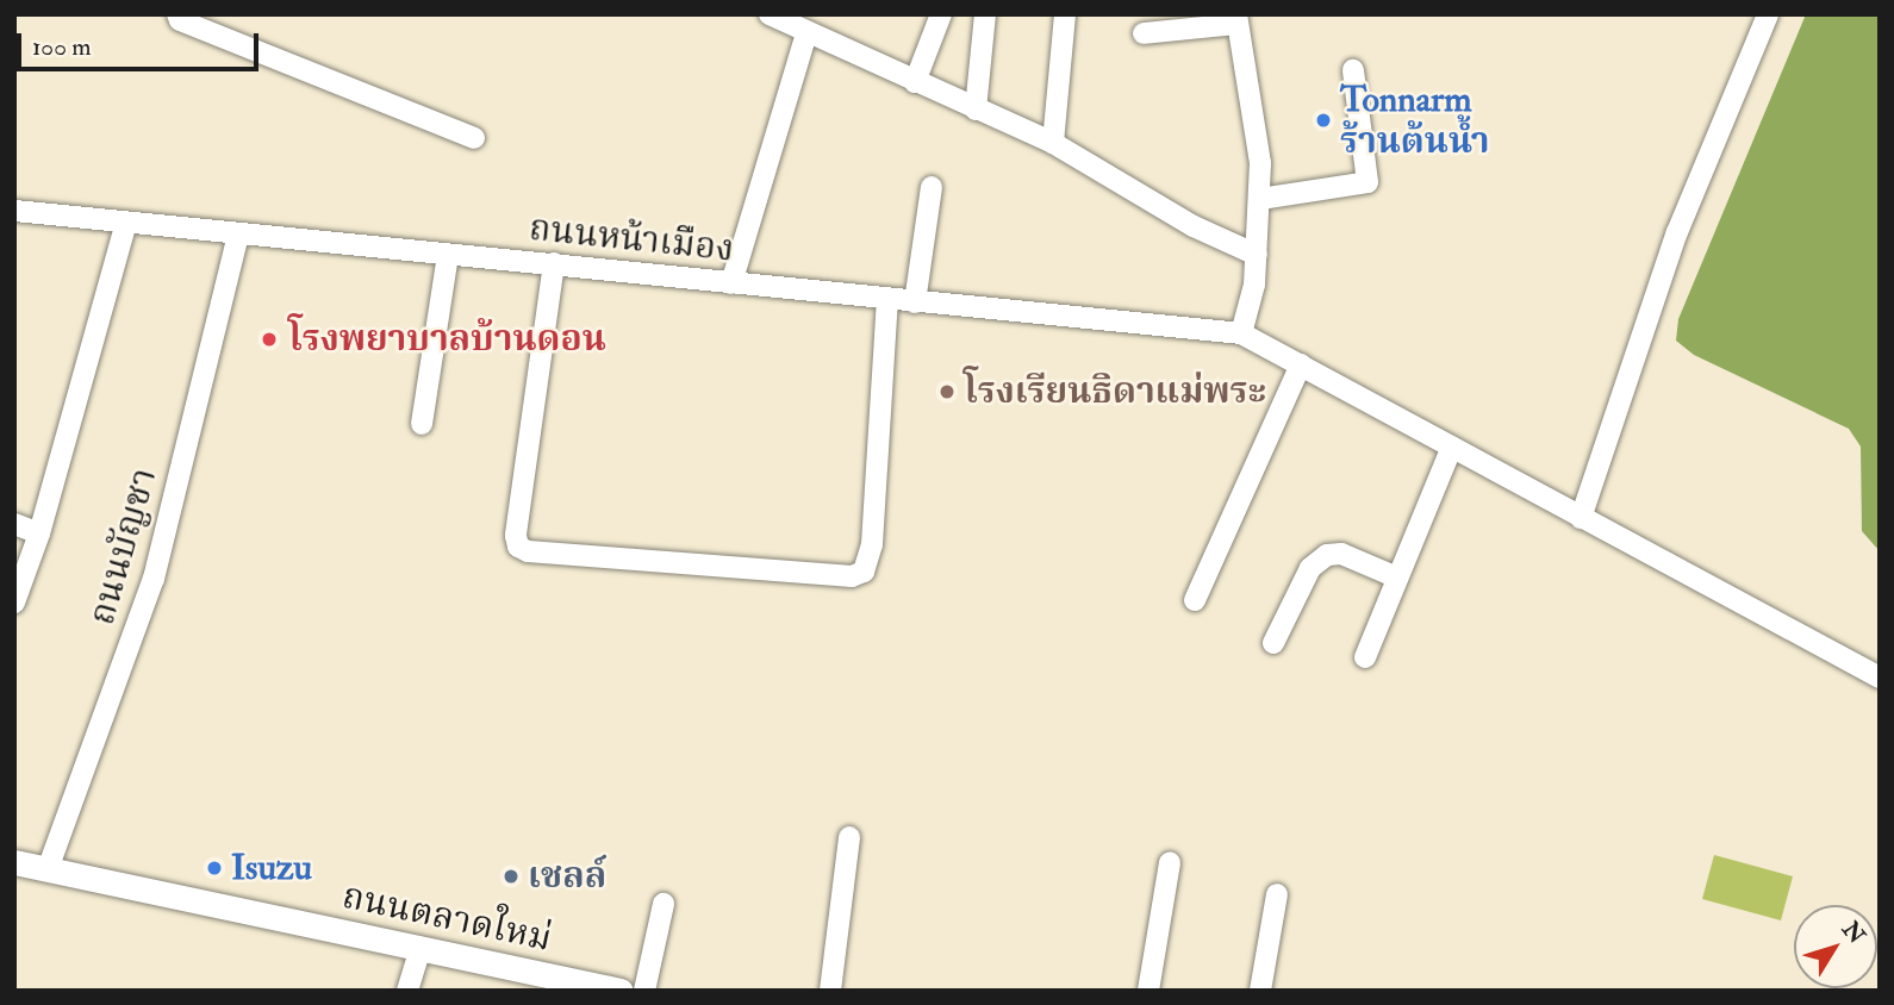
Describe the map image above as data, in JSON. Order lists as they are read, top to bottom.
{
  "streets": {
    "main road": ["ถนนตลาดใหม่"],
    "street": ["ถนนหน้าเมือง", "ถนนบัญชา"]
  },
  "crossings": [
    ["ถนนหน้าเมือง", "ถนนบัญชา"],
    ["ถนนบัญชา", "ถนนตลาดใหม่"]
  ],
  "places": [
    "Tonnarm ร้านต้นน้ำ",
    "โรงพยาบาลบ้านดอน",
    "โรงเรียนธิดาแม่พระ",
    "Isuzu",
    "เชลล์"
  ],
  "scale_bar": "100 m",
  "north": "top right"
}
